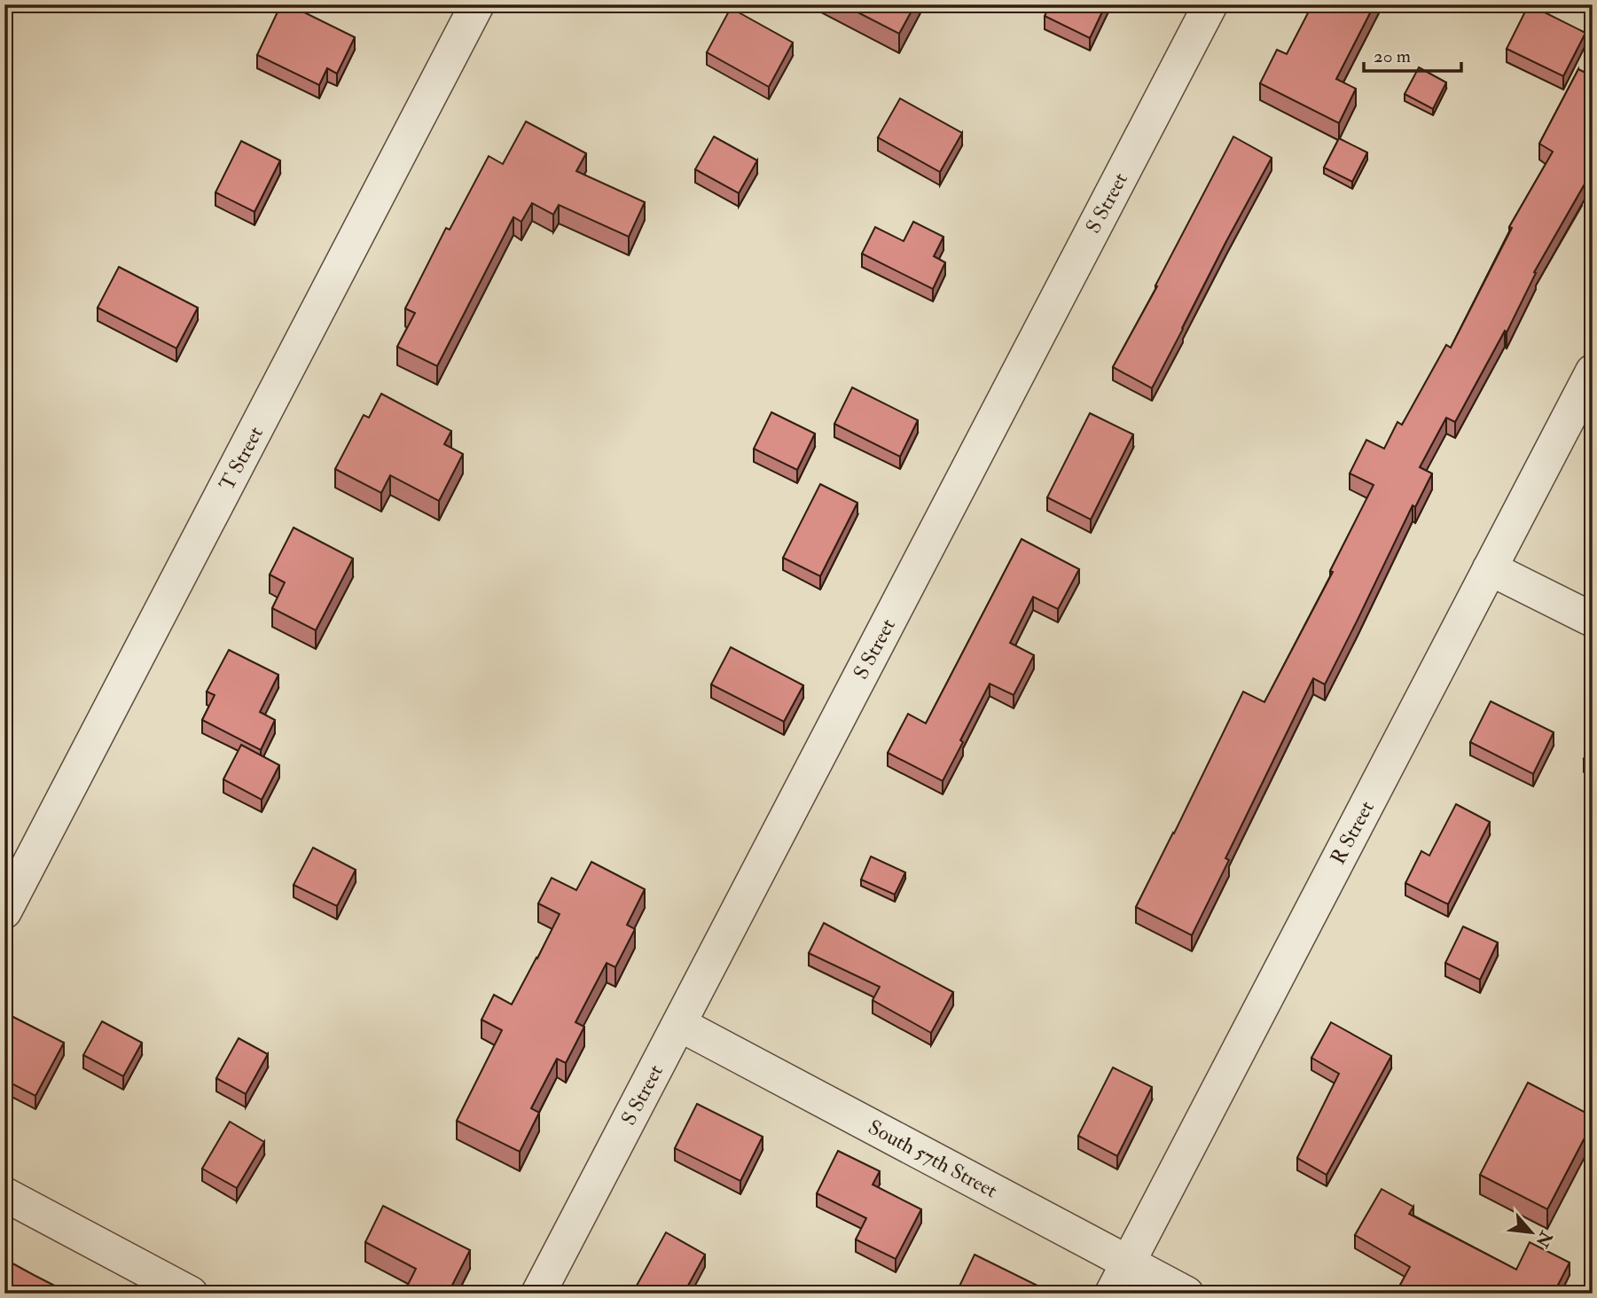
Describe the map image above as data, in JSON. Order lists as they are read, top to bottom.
{
  "streets": {
    "street": [
      "S Street",
      "T Street",
      "R Street",
      "South 57th Street"
    ]
  },
  "crossings": [
    ["S Street", "South 57th Street"],
    ["R Street", "South 57th Street"]
  ],
  "scale_bar": "20 m",
  "north": "bottom right"
}
